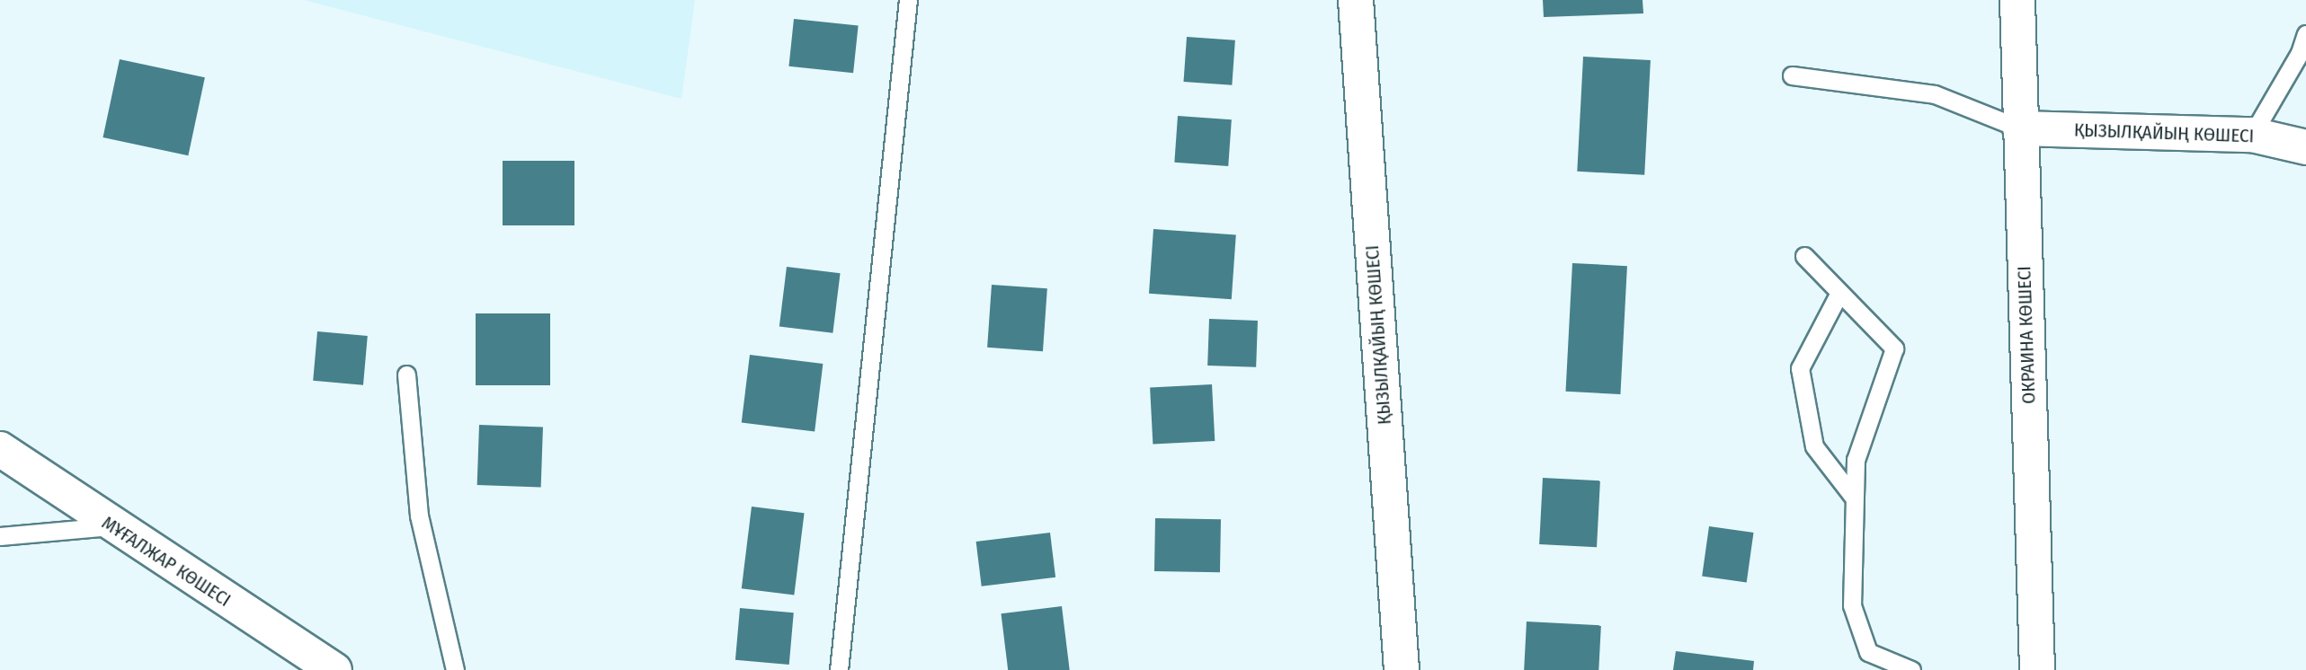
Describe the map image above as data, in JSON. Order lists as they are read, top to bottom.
{
  "streets": {
    "street": ["ҚЫЗЫЛҚАЙЫҢ КӨШЕСІ", "ОКРАИНА КӨШЕСІ", "МҰҒАЛЖАР КӨШЕСІ"]
  },
  "crossings": [
    ["ҚЫЗЫЛҚАЙЫҢ КӨШЕСІ", "ОКРАИНА КӨШЕСІ"]
  ]
}
